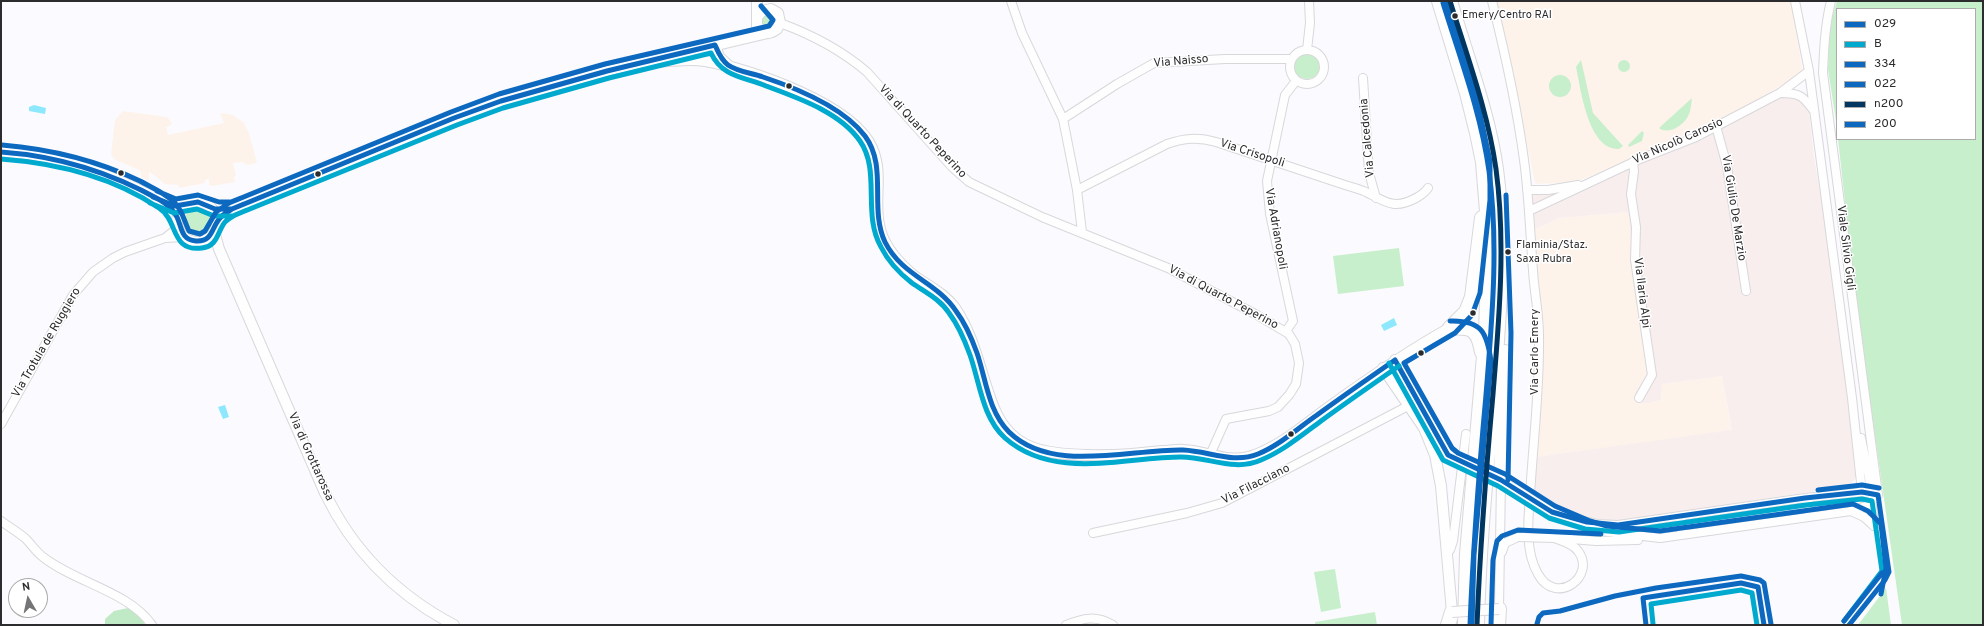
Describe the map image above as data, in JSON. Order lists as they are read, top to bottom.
{
  "streets": {
    "street": [
      "Via Naisso",
      "Via di Quarto Peperino",
      "Via Calcedonia",
      "Via Nicolò Carosio",
      "Via Crisopoli",
      "Via Giulio De Marzio",
      "Via Adrianopoli",
      "Viale Silvio Gigli",
      "Via Ilaria Alpi",
      "Via Trotula de Ruggiero",
      "Via Carlo Emery",
      "Via di Grottarossa",
      "Via Filacciano"
    ]
  },
  "crossings": [
    ["Via Naisso", "Via Adrianopoli"],
    ["Via di Quarto Peperino", "Via Adrianopoli"],
    ["Via Calcedonia", "Via Crisopoli"],
    ["Via Nicolò Carosio", "Via Giulio De Marzio"],
    ["Via Nicolò Carosio", "Viale Silvio Gigli"],
    ["Via Nicolò Carosio", "Via Ilaria Alpi"],
    ["Via Nicolò Carosio", "Via Carlo Emery"],
    ["Via Crisopoli", "Via Adrianopoli"],
    ["Via Trotula de Ruggiero", "Via di Grottarossa"]
  ],
  "places": ["Emery/Centro RAI", "Flaminia/Staz. Saxa Rubra"],
  "lines": [
    "transit line 334",
    "transit line n200",
    "transit line 200",
    "transit line 022",
    "transit line 029",
    "transit line B"
  ],
  "legend": [
    "029",
    "B",
    "334",
    "022",
    "n200",
    "200"
  ],
  "north": "top"
}
